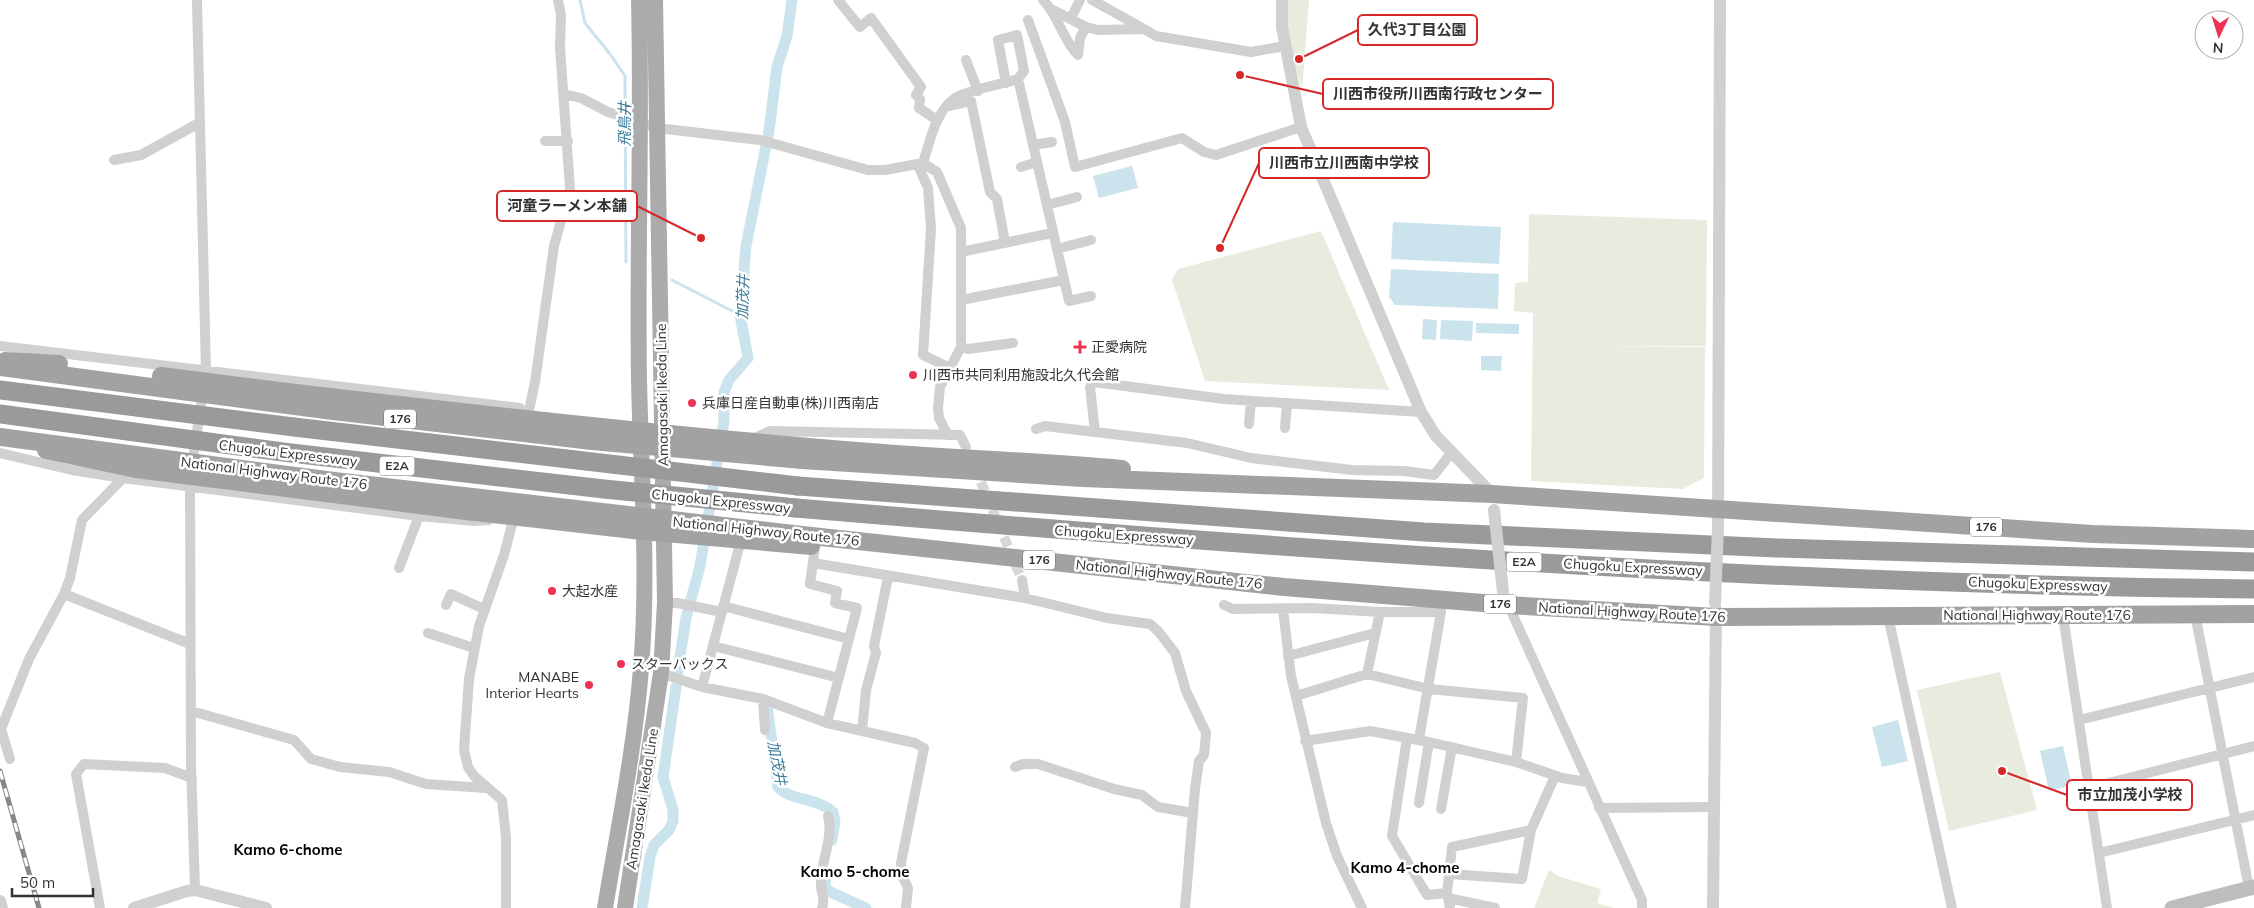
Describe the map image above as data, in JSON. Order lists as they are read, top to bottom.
{
  "streets": {
    "highway": [
      "176",
      "Chugoku Expressway",
      "E2A",
      "National Highway Route 176"
    ],
    "main road": ["Amagasaki Ikeda Line"]
  },
  "districts": ["Kamo 6-chome", "Kamo 4-chome", "Kamo 5-chome"],
  "water": ["飛鳥井", "加茂井"],
  "places": {
    "other": [
      "久代3丁目公園",
      "川西市役所川西南行政センター",
      "河童ラーメン本舗",
      "川西市立川西南中学校",
      "川西市共同利用施設北久代会館",
      "兵庫日産自動車(株)川西南店",
      "大起水産",
      "スターバックス",
      "MANABE Interior Hearts",
      "市立加茂小学校"
    ],
    "health": ["正愛病院"]
  },
  "scale_bar": "50 m",
  "north": "bottom"
}
